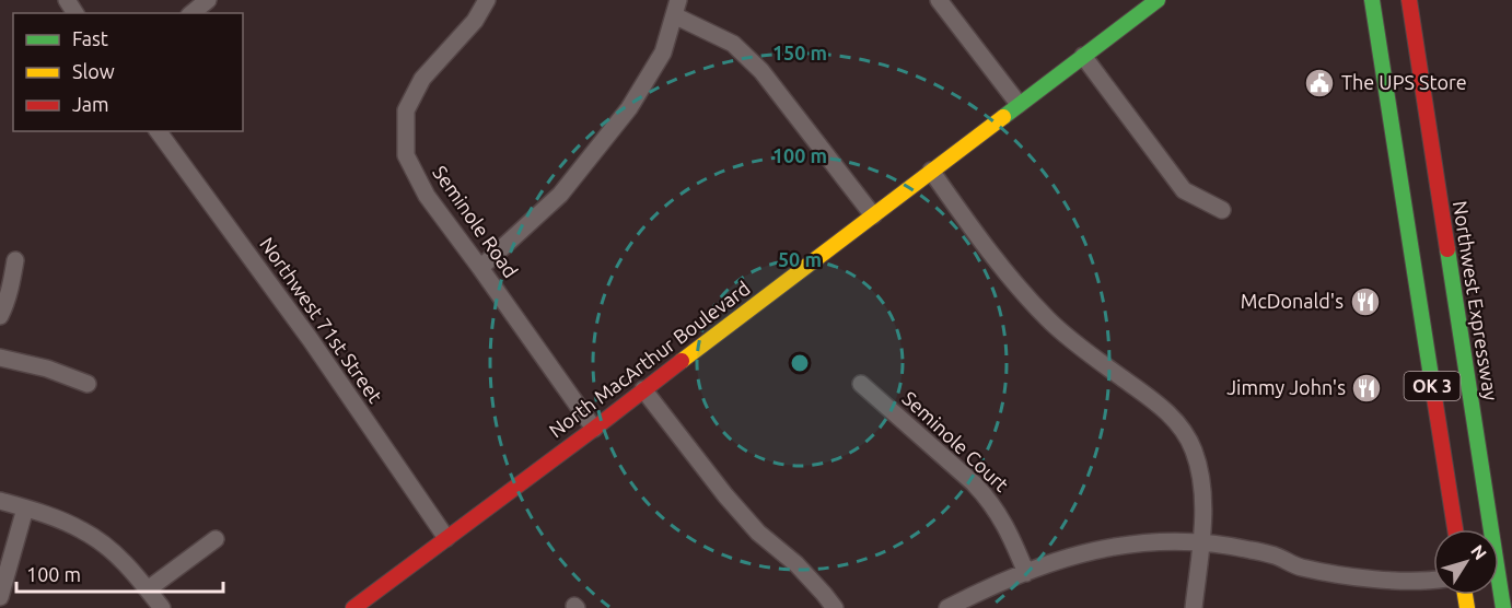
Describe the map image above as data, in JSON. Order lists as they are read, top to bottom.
{
  "streets": {
    "main road": ["Northwest Expressway", "North MacArthur Boulevard", "OK 3"],
    "street": ["Seminole Road", "Northwest 71st Street", "Seminole Court"]
  },
  "crossings": [
    ["Seminole Road", "North MacArthur Boulevard"],
    ["Northwest 71st Street", "North MacArthur Boulevard"]
  ],
  "places": {
    "public building": ["The UPS Store"],
    "restaurant": ["McDonald's", "Jimmy John's"]
  },
  "legend": ["Fast", "Slow", "Jam"],
  "scale_bar": "100 m",
  "north": "top right",
  "rings": ["150 m", "100 m", "50 m"]
}
